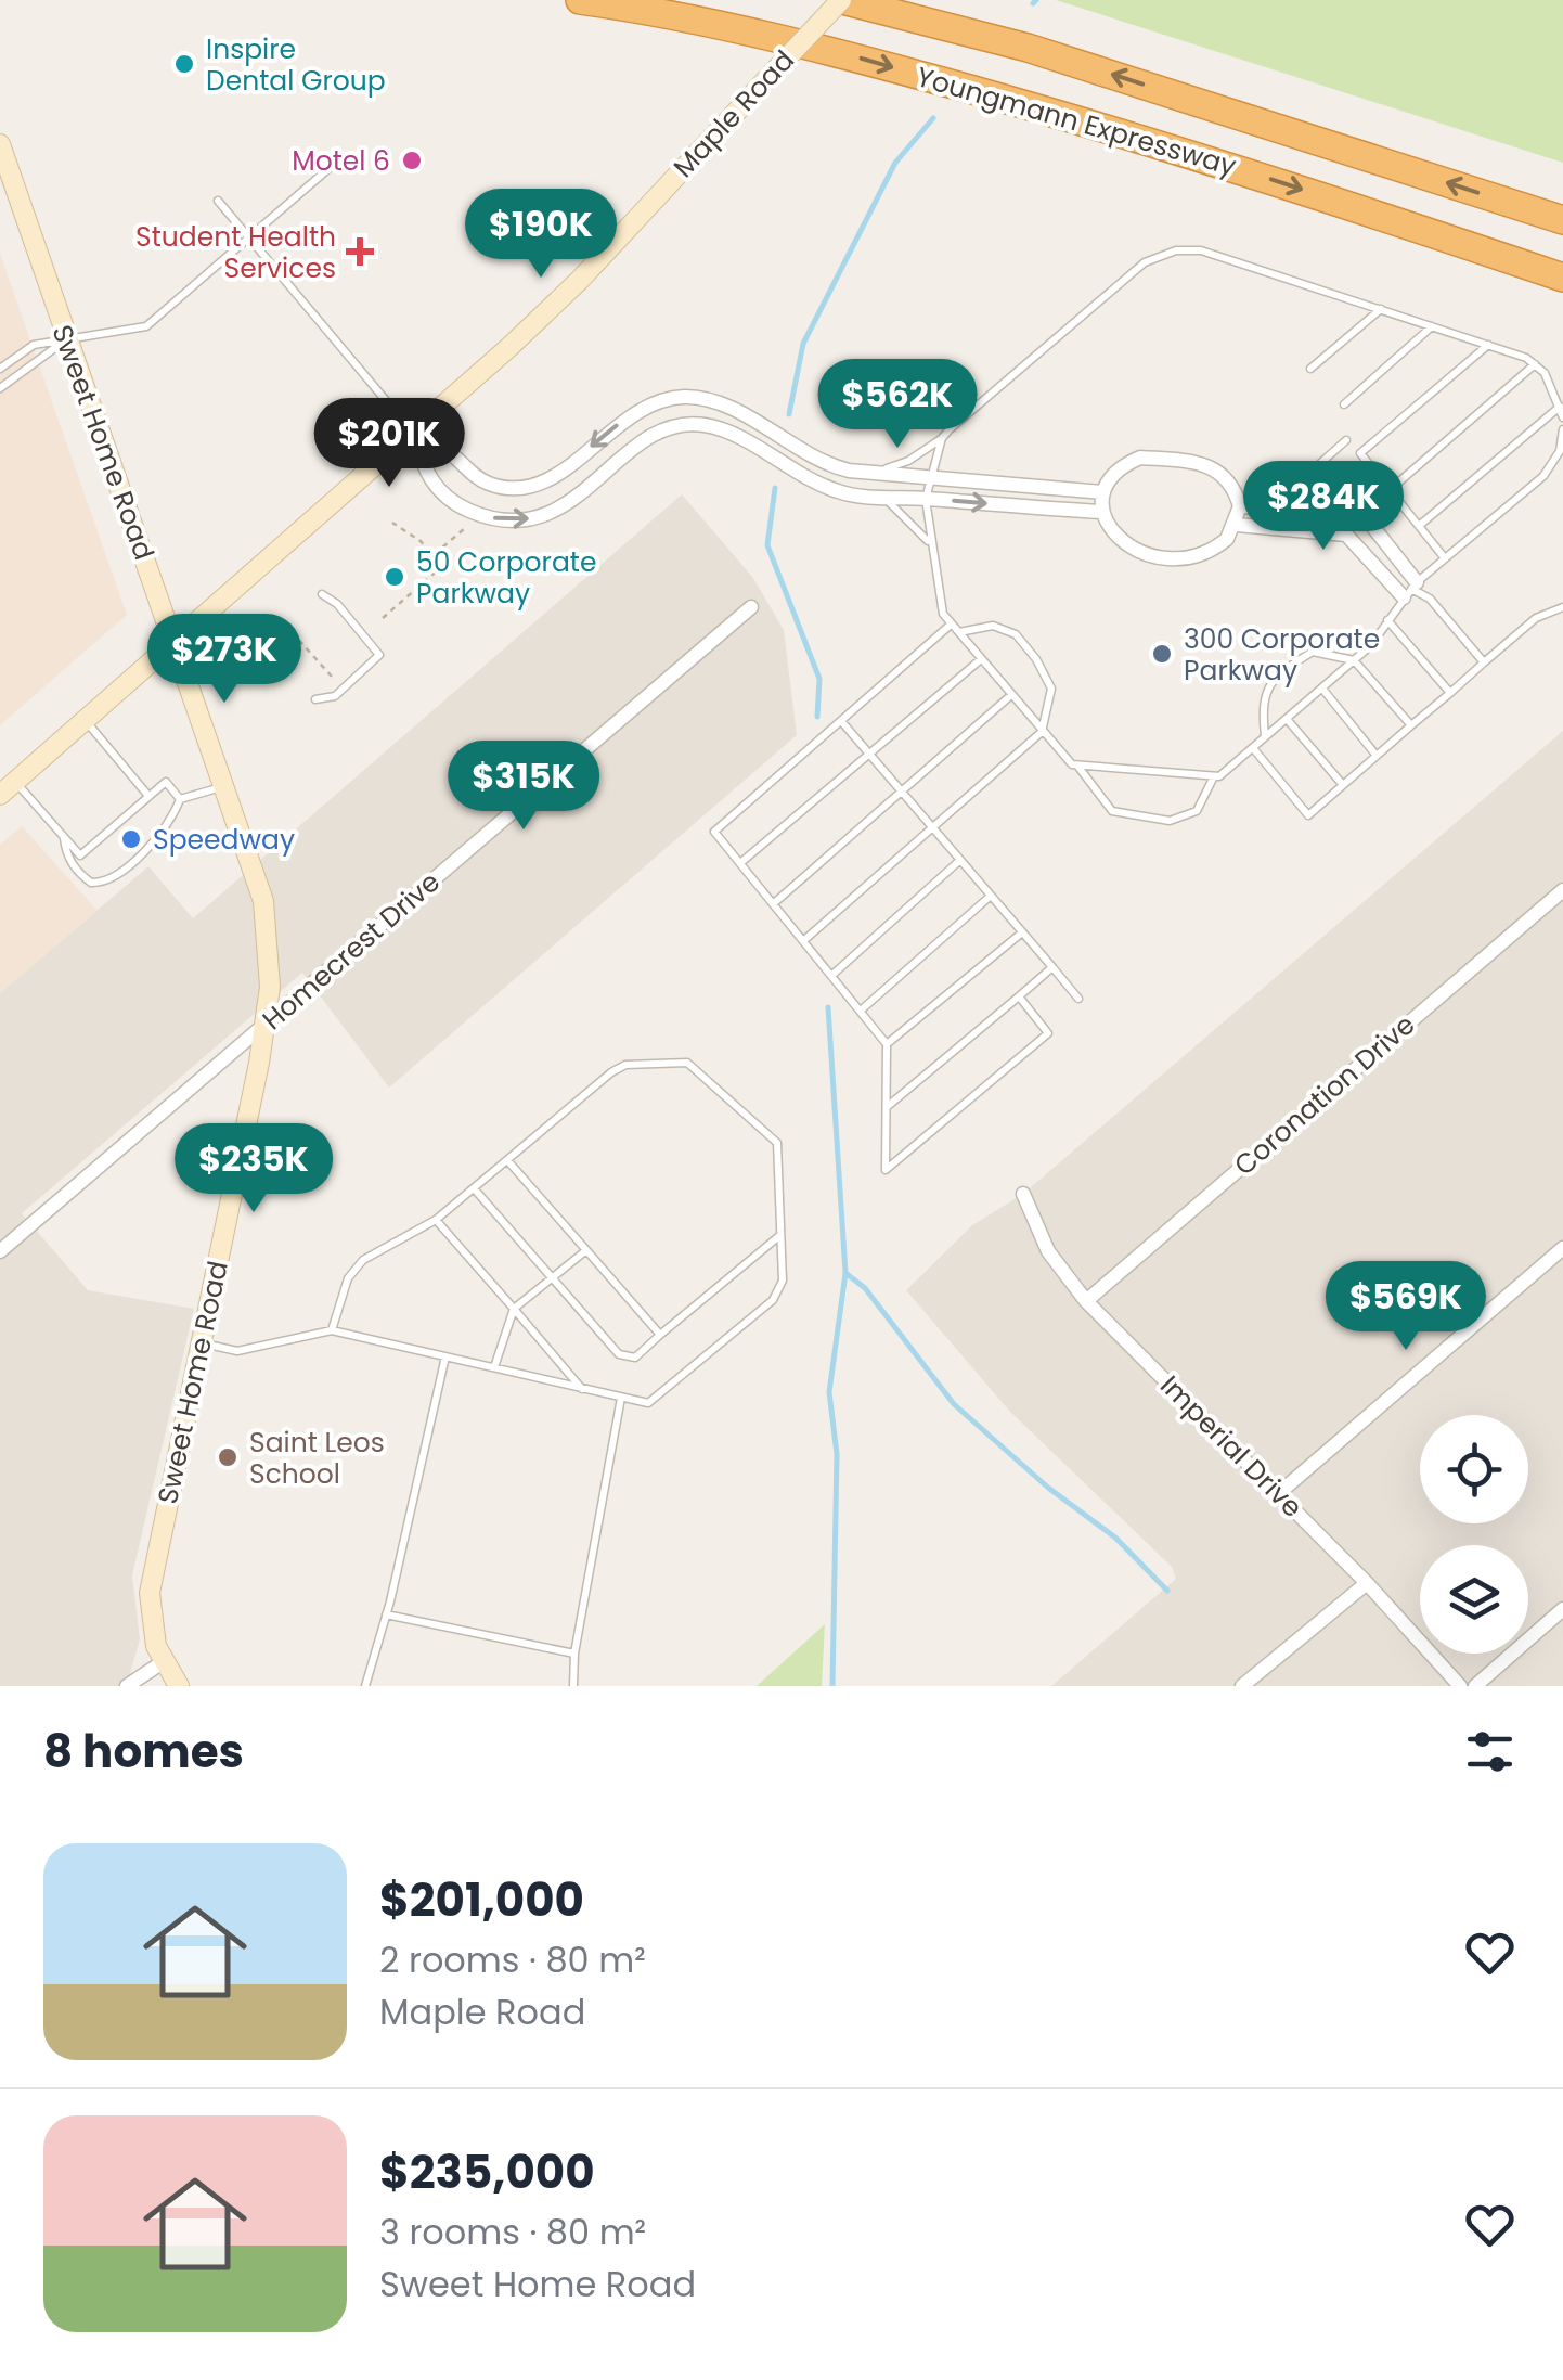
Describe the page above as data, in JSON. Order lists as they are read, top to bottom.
{
  "streets": {
    "highway": ["Youngmann Expressway"],
    "main road": ["Maple Road", "Sweet Home Road"],
    "street": ["Homecrest Drive", "Coronation Drive", "Imperial Drive"]
  },
  "crossings": [
    ["Maple Road", "Youngmann Expressway"],
    ["Maple Road", "Sweet Home Road"],
    ["Sweet Home Road", "Homecrest Drive"],
    ["Coronation Drive", "Imperial Drive"]
  ],
  "places": {
    "other": [
      "Inspire Dental Group",
      "Motel 6",
      "50 Corporate Parkway",
      "300 Corporate Parkway",
      "Speedway",
      "Saint Leos School"
    ],
    "health": ["Student Health Services"]
  },
  "page": {
    "price": [
      "$190K",
      "$562K",
      "$201K",
      "$284K",
      "$273K",
      "$315K",
      "$235K",
      "$569K"
    ],
    "heading": "8 homes",
    "list": [
      {
        "name": "$201,000",
        "note": "2 rooms · 80 m² · Maple Road"
      },
      {
        "name": "$235,000",
        "note": "3 rooms · 80 m² · Sweet Home Road"
      }
    ]
  }
}
